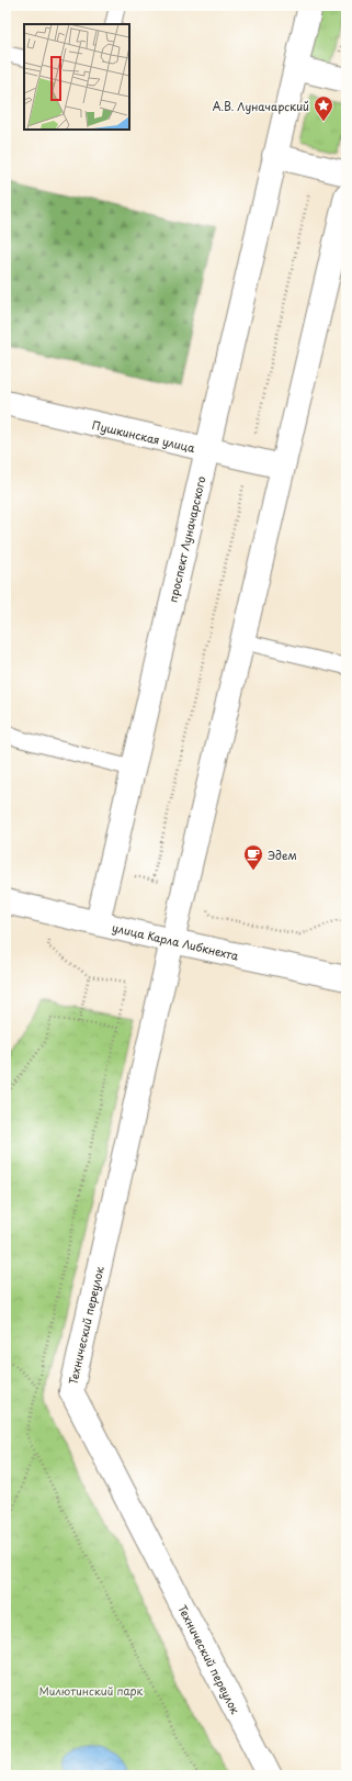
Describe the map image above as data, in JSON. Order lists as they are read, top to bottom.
{
  "streets": {
    "street": [
      "Пушкинская улица",
      "проспект Луначарского",
      "улица Карла Либкнехта",
      "Технический переулок"
    ]
  },
  "crossings": [
    ["Пушкинская улица", "проспект Луначарского"],
    ["проспект Луначарского", "улица Карла Либкнехта"],
    ["улица Карла Либкнехта", "Технический переулок"]
  ],
  "parks": ["Милютинский парк"],
  "places": {
    "place": ["А.В. Луначарский"],
    "cafe": ["Эдем"]
  }
}
